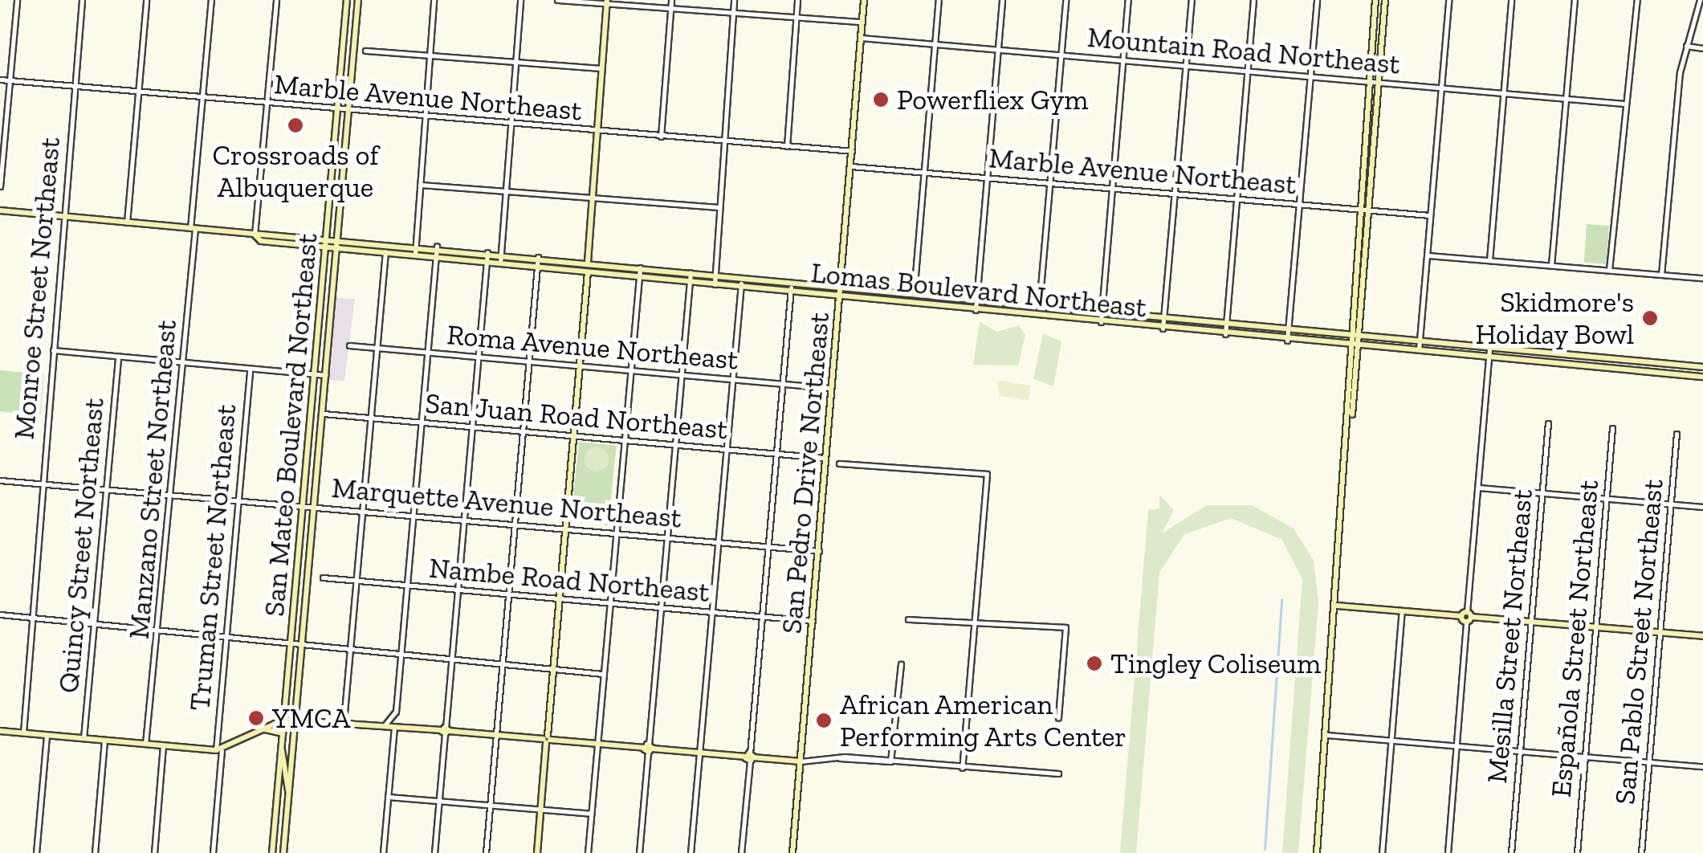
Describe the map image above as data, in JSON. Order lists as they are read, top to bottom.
{
  "streets": {
    "main road": ["Lomas Boulevard Northeast", "San Mateo Boulevard Northeast", "San Pedro Drive Northeast"],
    "street": [
      "Mountain Road Northeast",
      "Marble Avenue Northeast",
      "Monroe Street Northeast",
      "Roma Avenue Northeast",
      "San Juan Road Northeast",
      "Manzano Street Northeast",
      "Marquette Avenue Northeast",
      "Quincy Street Northeast",
      "Truman Street Northeast",
      "Nambe Road Northeast",
      "Mesilla Street Northeast",
      "Española Street Northeast",
      "San Pablo Street Northeast"
    ]
  },
  "crossings": [
    ["Mountain Road Northeast", "San Pedro Drive Northeast"],
    ["Marble Avenue Northeast", "Monroe Street Northeast"],
    ["Marble Avenue Northeast", "San Mateo Boulevard Northeast"],
    ["Marble Avenue Northeast", "San Pedro Drive Northeast"],
    ["Marble Avenue Northeast", "Manzano Street Northeast"],
    ["Monroe Street Northeast", "Lomas Boulevard Northeast"],
    ["Monroe Street Northeast", "Marquette Avenue Northeast"],
    ["Lomas Boulevard Northeast", "San Mateo Boulevard Northeast"],
    ["Lomas Boulevard Northeast", "San Pedro Drive Northeast"],
    ["Lomas Boulevard Northeast", "Manzano Street Northeast"],
    ["Roma Avenue Northeast", "San Pedro Drive Northeast"],
    ["San Juan Road Northeast", "San Mateo Boulevard Northeast"],
    ["San Juan Road Northeast", "San Pedro Drive Northeast"],
    ["San Mateo Boulevard Northeast", "Marquette Avenue Northeast"],
    ["San Pedro Drive Northeast", "Marquette Avenue Northeast"],
    ["San Pedro Drive Northeast", "Nambe Road Northeast"],
    ["Manzano Street Northeast", "Marquette Avenue Northeast"],
    ["Marquette Avenue Northeast", "Quincy Street Northeast"],
    ["Marquette Avenue Northeast", "Truman Street Northeast"]
  ],
  "places": [
    "Powerfliex Gym",
    "Crossroads of Albuquerque",
    "Skidmore's Holiday Bowl",
    "Tingley Coliseum",
    "YMCA",
    "African American Performing Arts Center"
  ]
}
